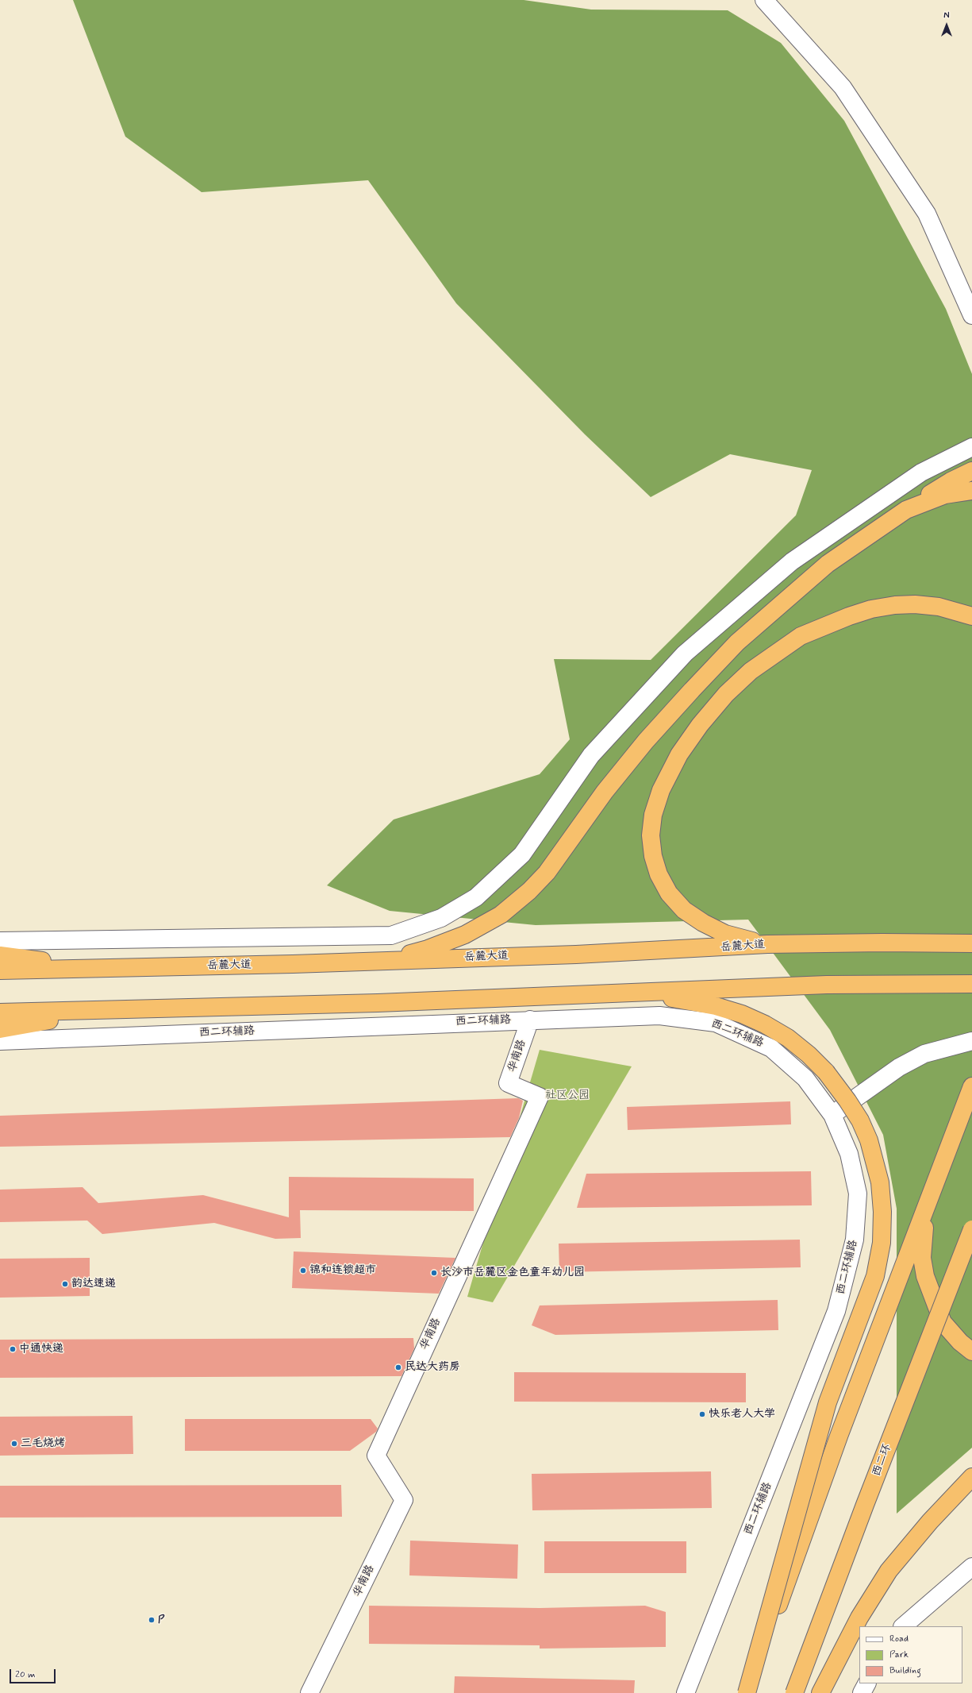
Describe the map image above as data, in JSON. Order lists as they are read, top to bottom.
{
  "streets": {
    "highway": ["岳麓大道", "西二环"],
    "street": ["西二环辅路", "华南路"]
  },
  "crossings": [
    ["西二环辅路", "华南路"]
  ],
  "parks": ["社区公园"],
  "places": [
    "锦和连锁超市",
    "长沙市岳麓区金色童年幼儿园",
    "韵达速递",
    "中通快递",
    "民达大药房",
    "快乐老人大学",
    "三毛烧烤",
    "P"
  ],
  "legend": ["Road", "Park", "Building"],
  "scale_bar": "20 m",
  "north": "top"
}
